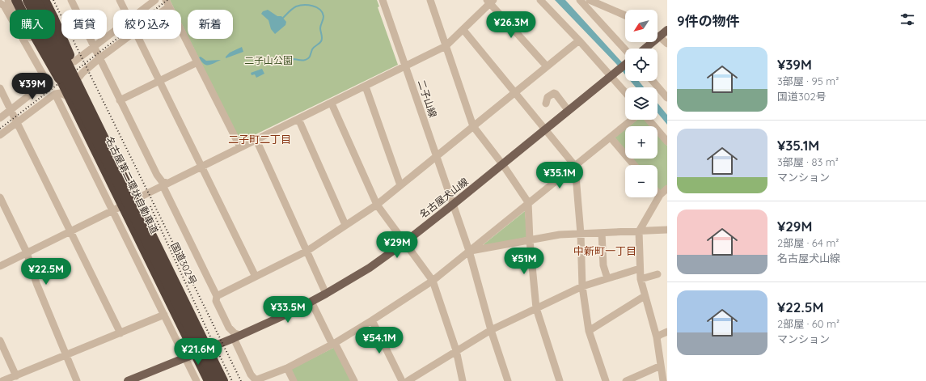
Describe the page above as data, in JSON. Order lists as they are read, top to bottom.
{
  "streets": {
    "highway": ["名古屋第二環状自動車道", "国道302号"],
    "main road": ["名古屋犬山線"],
    "street": ["二子山線"]
  },
  "crossings": [
    ["二子山線", "名古屋犬山線"],
    ["名古屋犬山線", "国道302号"]
  ],
  "districts": ["二子町二丁目", "中新町一丁目"],
  "parks": ["二子山公園"],
  "north": "bottom left",
  "page": {
    "heading": "9件の物件",
    "map_buttons": ["+", "−"],
    "chip": [
      "購入",
      "賃貸",
      "絞り込み",
      "新着"
    ],
    "price": [
      "¥26.3M",
      "¥39M",
      "¥35.1M",
      "¥29M",
      "¥51M",
      "¥22.5M",
      "¥33.5M",
      "¥54.1M",
      "¥21.6M"
    ],
    "list": [
      {
        "name": "¥39M",
        "note": "3部屋 · 95 m² · 国道302号"
      },
      {
        "name": "¥35.1M",
        "note": "3部屋 · 83 m² · マンション"
      },
      {
        "name": "¥29M",
        "note": "2部屋 · 64 m² · 名古屋犬山線"
      },
      {
        "name": "¥22.5M",
        "note": "2部屋 · 60 m² · マンション"
      }
    ]
  }
}
